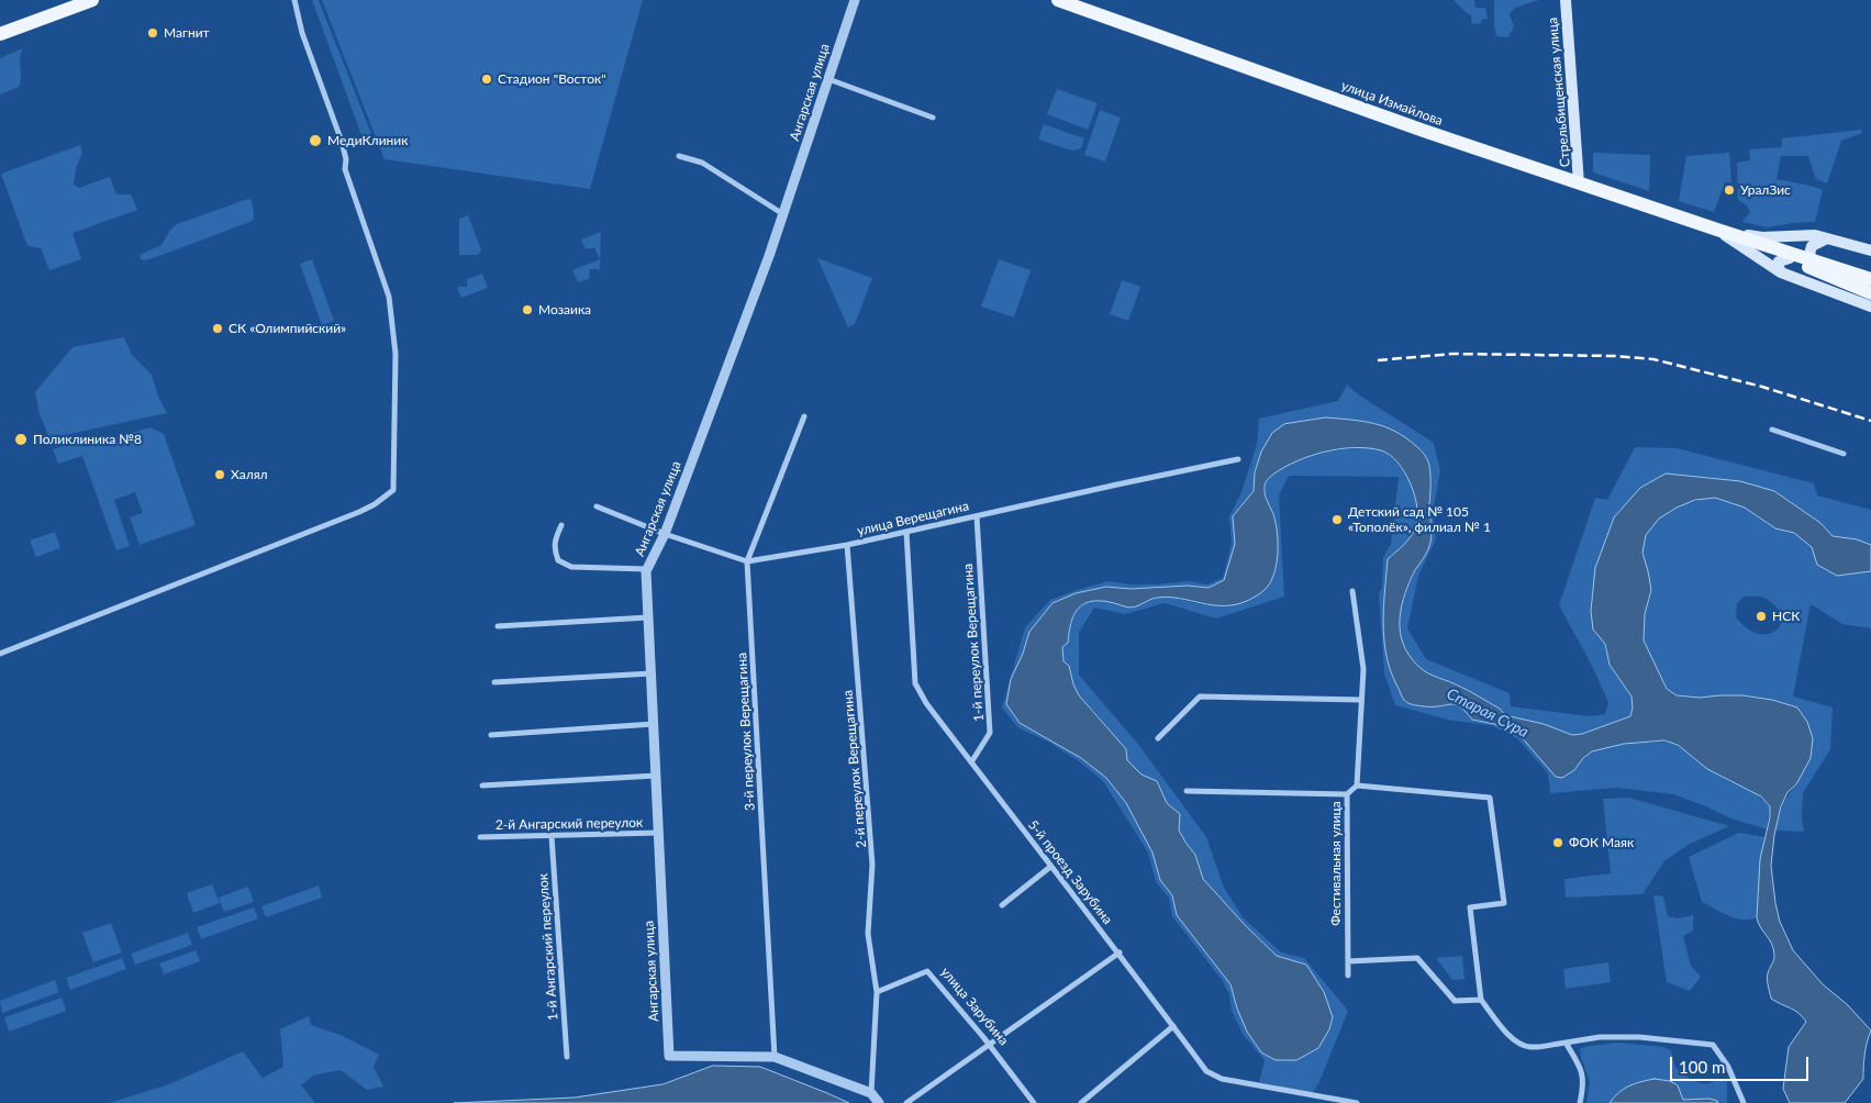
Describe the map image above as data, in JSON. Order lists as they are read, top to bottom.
{
  "streets": {
    "main road": ["Стрельбищенская улица", "улица Измайлова"],
    "street": [
      "Ангарская улица",
      "улица Верещагина",
      "1-й переулок Верещагина",
      "3-й переулок Верещагина",
      "2-й переулок Верещагина",
      "2-й Ангарский переулок",
      "Фестивальная улица",
      "5-й проезд Зарубина",
      "1-й Ангарский переулок",
      "улица Зарубина"
    ]
  },
  "crossings": [
    ["Ангарская улица", "улица Верещагина"],
    ["Ангарская улица", "3-й переулок Верещагина"],
    ["Ангарская улица", "2-й Ангарский переулок"],
    ["Стрельбищенская улица", "улица Измайлова"],
    ["улица Верещагина", "1-й переулок Верещагина"],
    ["улица Верещагина", "3-й переулок Верещагина"],
    ["улица Верещагина", "2-й переулок Верещагина"],
    ["улица Верещагина", "5-й проезд Зарубина"],
    ["1-й переулок Верещагина", "5-й проезд Зарубина"],
    ["2-й переулок Верещагина", "улица Зарубина"],
    ["2-й Ангарский переулок", "1-й Ангарский переулок"]
  ],
  "water": ["Старая Сура"],
  "places": [
    "Магнит",
    "Стадион \"Восток\"",
    "МедиКлиник",
    "УралЗис",
    "Мозаика",
    "СК «Олимпийский»",
    "Поликлиника №8",
    "Халял",
    "Детский сад № 105 «Тополёк», филиал № 1",
    "НСК",
    "ФОК Маяк"
  ],
  "scale_bar": "100 m"
}
